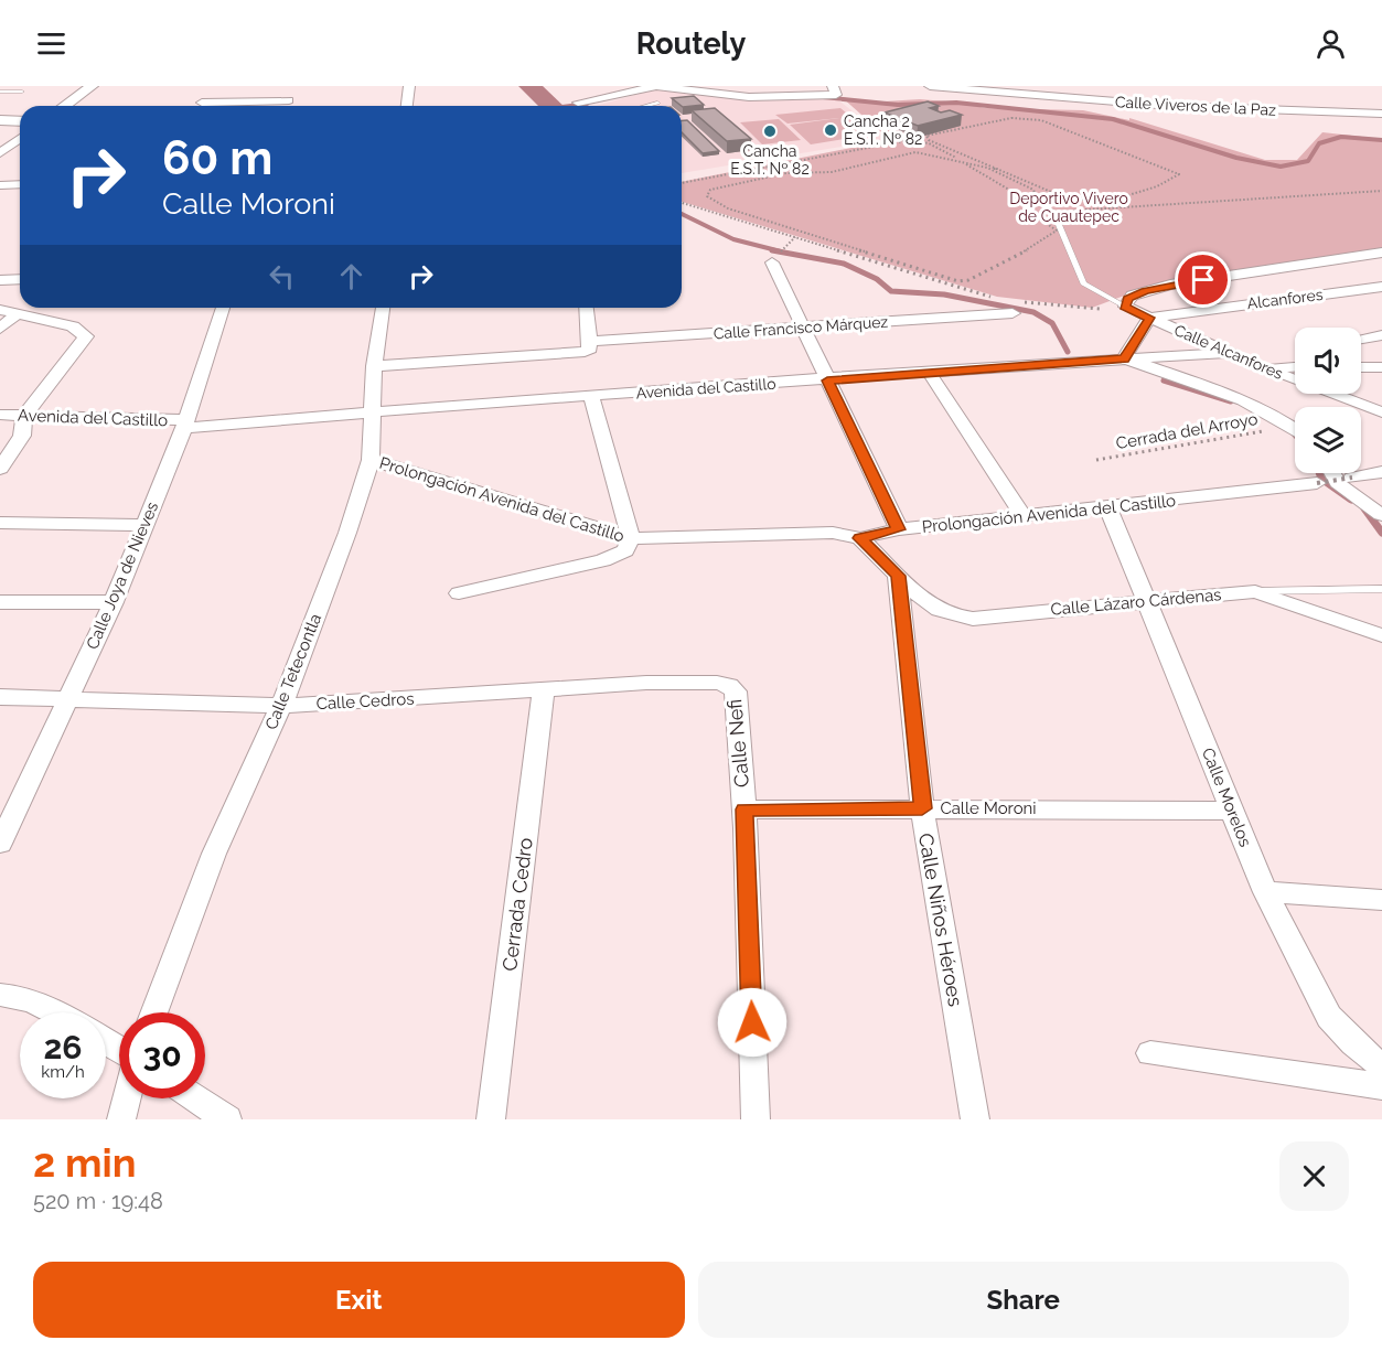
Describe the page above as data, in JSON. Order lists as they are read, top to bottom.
{
  "streets": {
    "street": [
      "Calle Viveros de la Paz",
      "Alcanfores",
      "Calle Francisco Márquez",
      "Calle Alcanfores",
      "Avenida del Castillo",
      "Prolongación Avenida del Castillo",
      "Calle Joya de Nieves",
      "Calle Lázaro Cárdenas",
      "Calle Tetecontla",
      "Calle Cedros",
      "Calle Nefi",
      "Calle Morelos",
      "Calle Moroni",
      "Cerrada Cedro",
      "Calle Niños Héroes"
    ],
    "path": ["Cerrada del Arroyo"]
  },
  "crossings": [
    ["Alcanfores", "Calle Alcanfores"],
    ["Calle Francisco Márquez", "Calle Tetecontla"],
    ["Calle Alcanfores", "Avenida del Castillo"],
    ["Avenida del Castillo", "Calle Joya de Nieves"],
    ["Avenida del Castillo", "Calle Tetecontla"],
    ["Prolongación Avenida del Castillo", "Calle Tetecontla"],
    ["Prolongación Avenida del Castillo", "Calle Morelos"],
    ["Calle Joya de Nieves", "Calle Cedros"],
    ["Calle Lázaro Cárdenas", "Calle Morelos"],
    ["Calle Lázaro Cárdenas", "Calle Niños Héroes"],
    ["Calle Tetecontla", "Calle Cedros"],
    ["Calle Cedros", "Calle Nefi"],
    ["Calle Cedros", "Cerrada Cedro"],
    ["Calle Nefi", "Calle Moroni"],
    ["Calle Morelos", "Calle Moroni"],
    ["Calle Moroni", "Calle Niños Héroes"]
  ],
  "parks": ["Deportivo Vivero de Cuautepec"],
  "places": ["Cancha 2 E.S.T. Nº 82", "Cancha E.S.T. Nº 82"],
  "page": {
    "header": "Routely",
    "turn": ["60 m", "Calle Moroni"],
    "speed": "26 km/h",
    "limit": "30",
    "heading": ["2 min", "520 m · 19:48"],
    "buttons": ["Exit", "Share"]
  }
}
